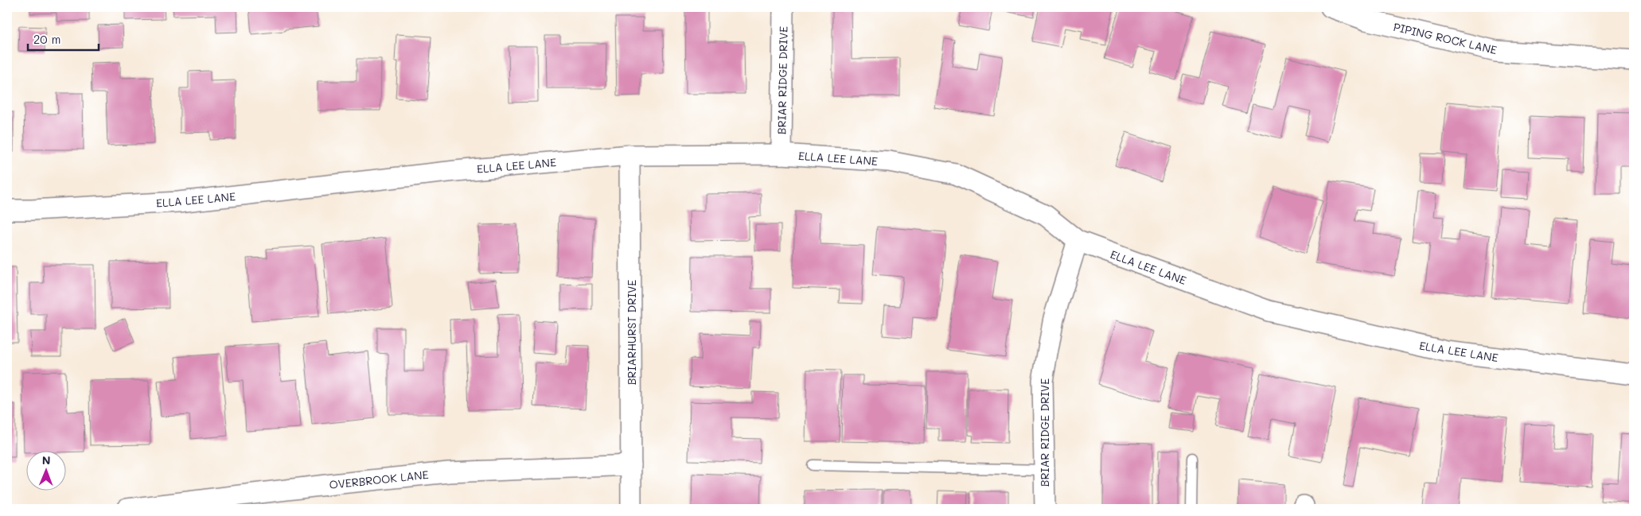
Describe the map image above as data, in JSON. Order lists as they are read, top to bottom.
{
  "streets": {
    "street": [
      "PIPING ROCK LANE",
      "BRIAR RIDGE DRIVE",
      "ELLA LEE LANE",
      "BRIARHURST DRIVE",
      "OVERBROOK LANE"
    ]
  },
  "crossings": [
    ["BRIAR RIDGE DRIVE", "ELLA LEE LANE"],
    ["ELLA LEE LANE", "BRIARHURST DRIVE"],
    ["BRIARHURST DRIVE", "OVERBROOK LANE"]
  ],
  "scale_bar": "20 m",
  "north": "top"
}
